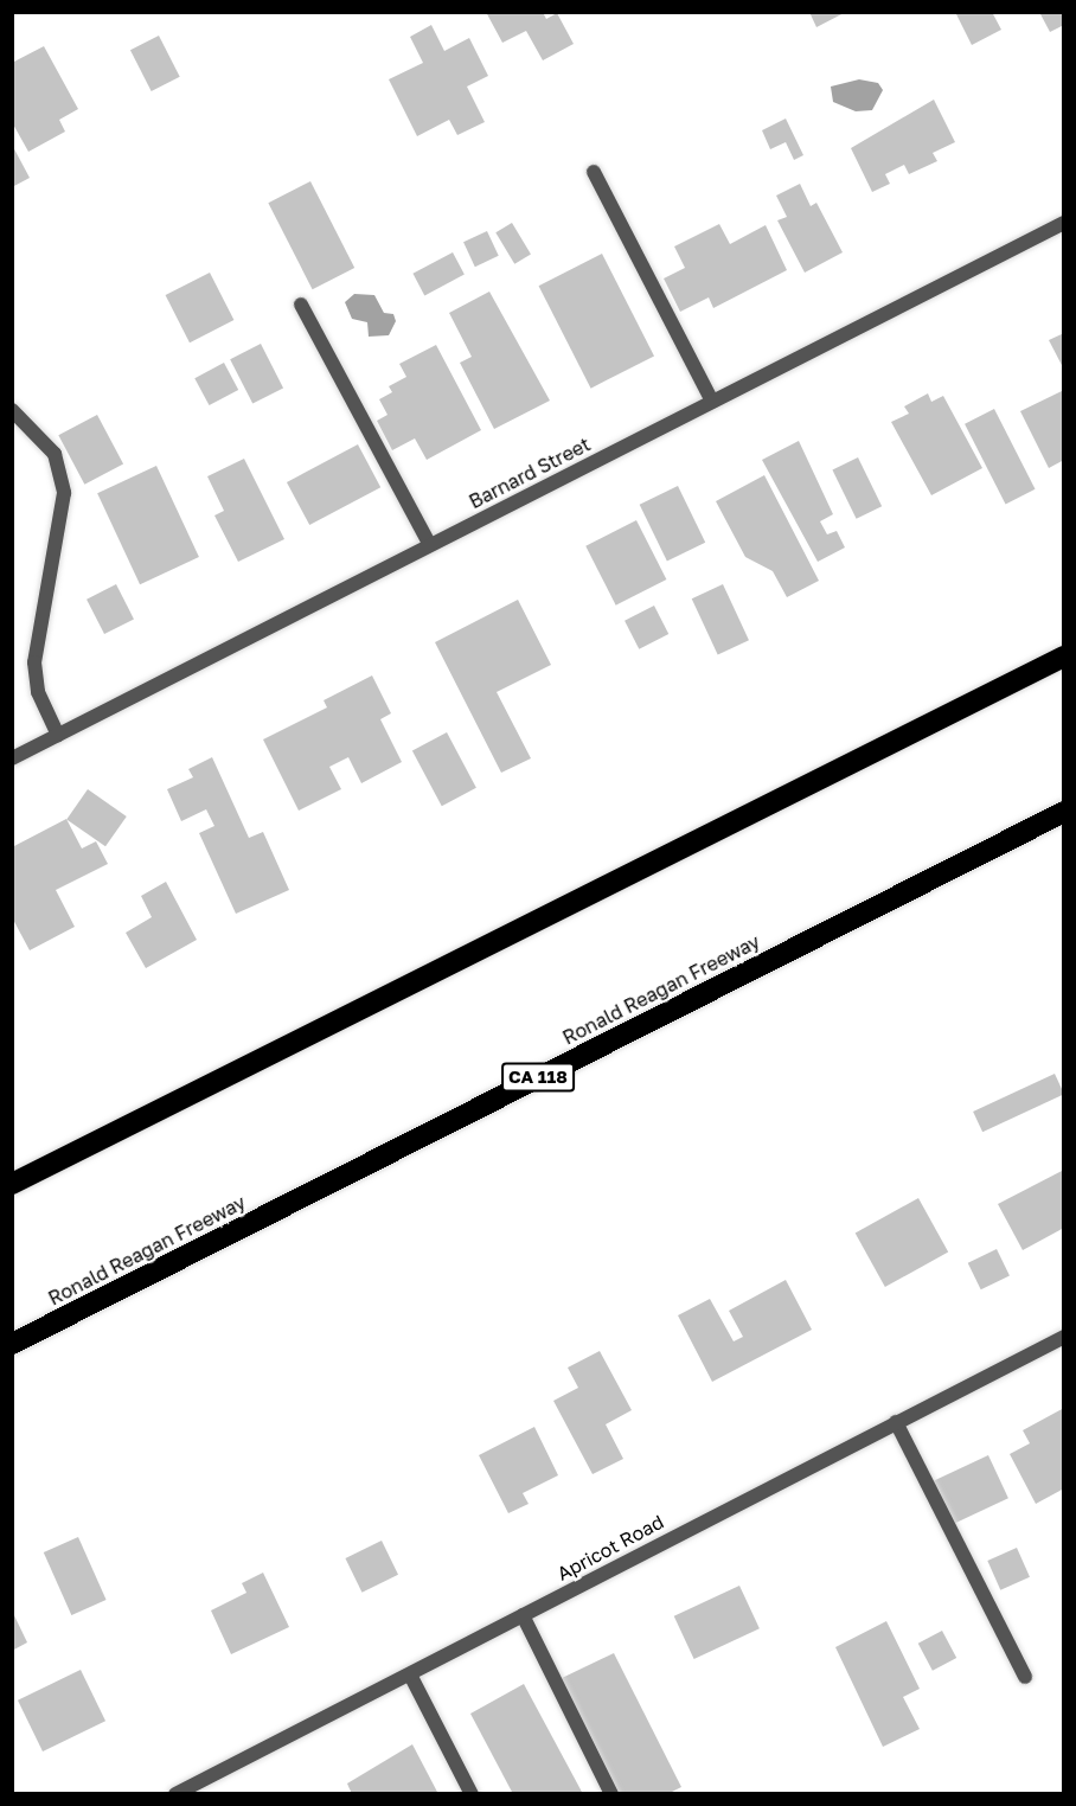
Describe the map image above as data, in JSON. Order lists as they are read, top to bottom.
{
  "streets": {
    "highway": ["Ronald Reagan Freeway", "CA 118"],
    "street": ["Barnard Street", "Apricot Road"]
  }
}
